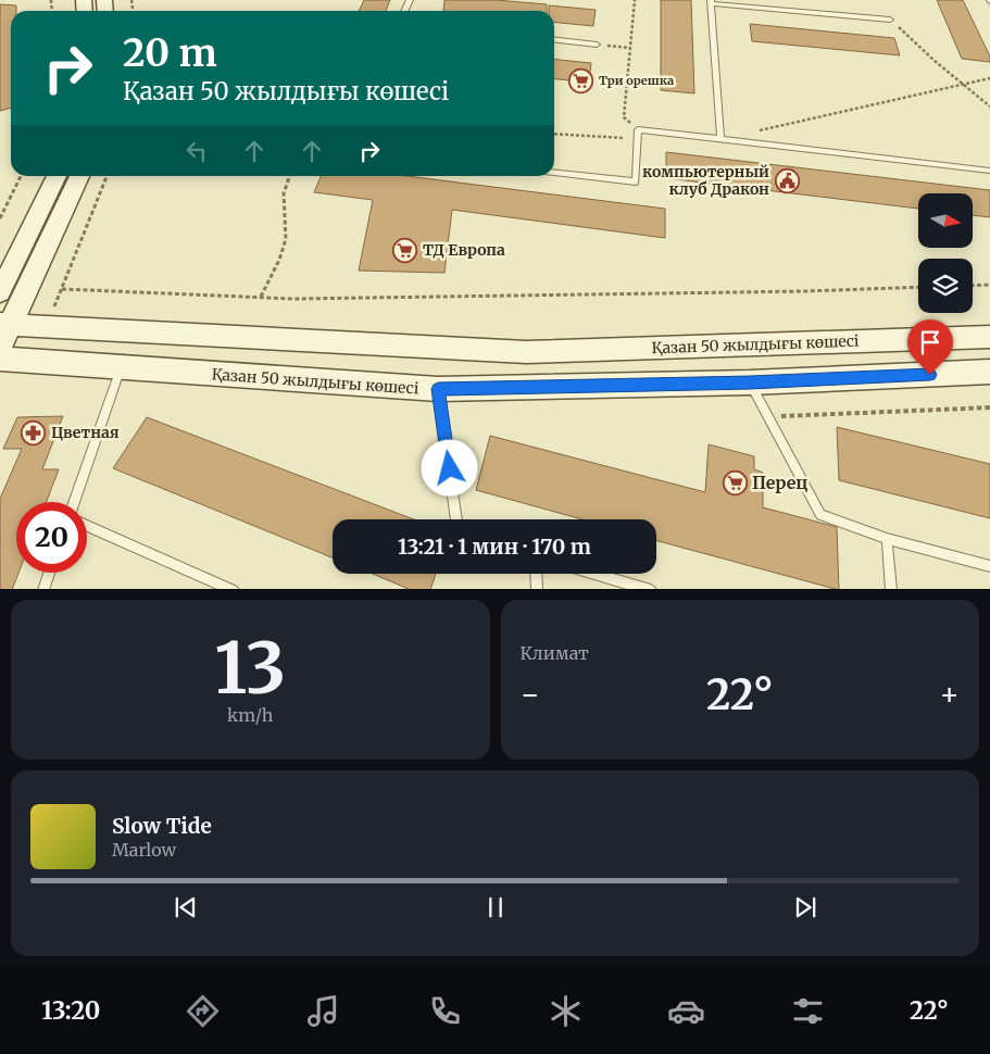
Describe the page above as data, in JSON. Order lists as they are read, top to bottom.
{
  "streets": {
    "street": ["Қазан 50 жылдығы көшесі"]
  },
  "places": {
    "supermarket": ["Три орешка", "ТД Европа", "Перец"],
    "public building": ["компьютерный клуб Дракон"],
    "pharmacy": ["Цветная"]
  },
  "north": "right",
  "page": {
    "turn": ["20 m", "Қазан 50 жылдығы көшесі"],
    "limit": "20",
    "trip": "13:21 · 1 мин · 170 m",
    "tile": [
      ["13", "km/h"],
      "Климат"
    ],
    "heat": ["−", "22°", "+"],
    "song": ["Slow Tide", "Marlow"],
    "tabs": ["13:20", "22°"]
  }
}
